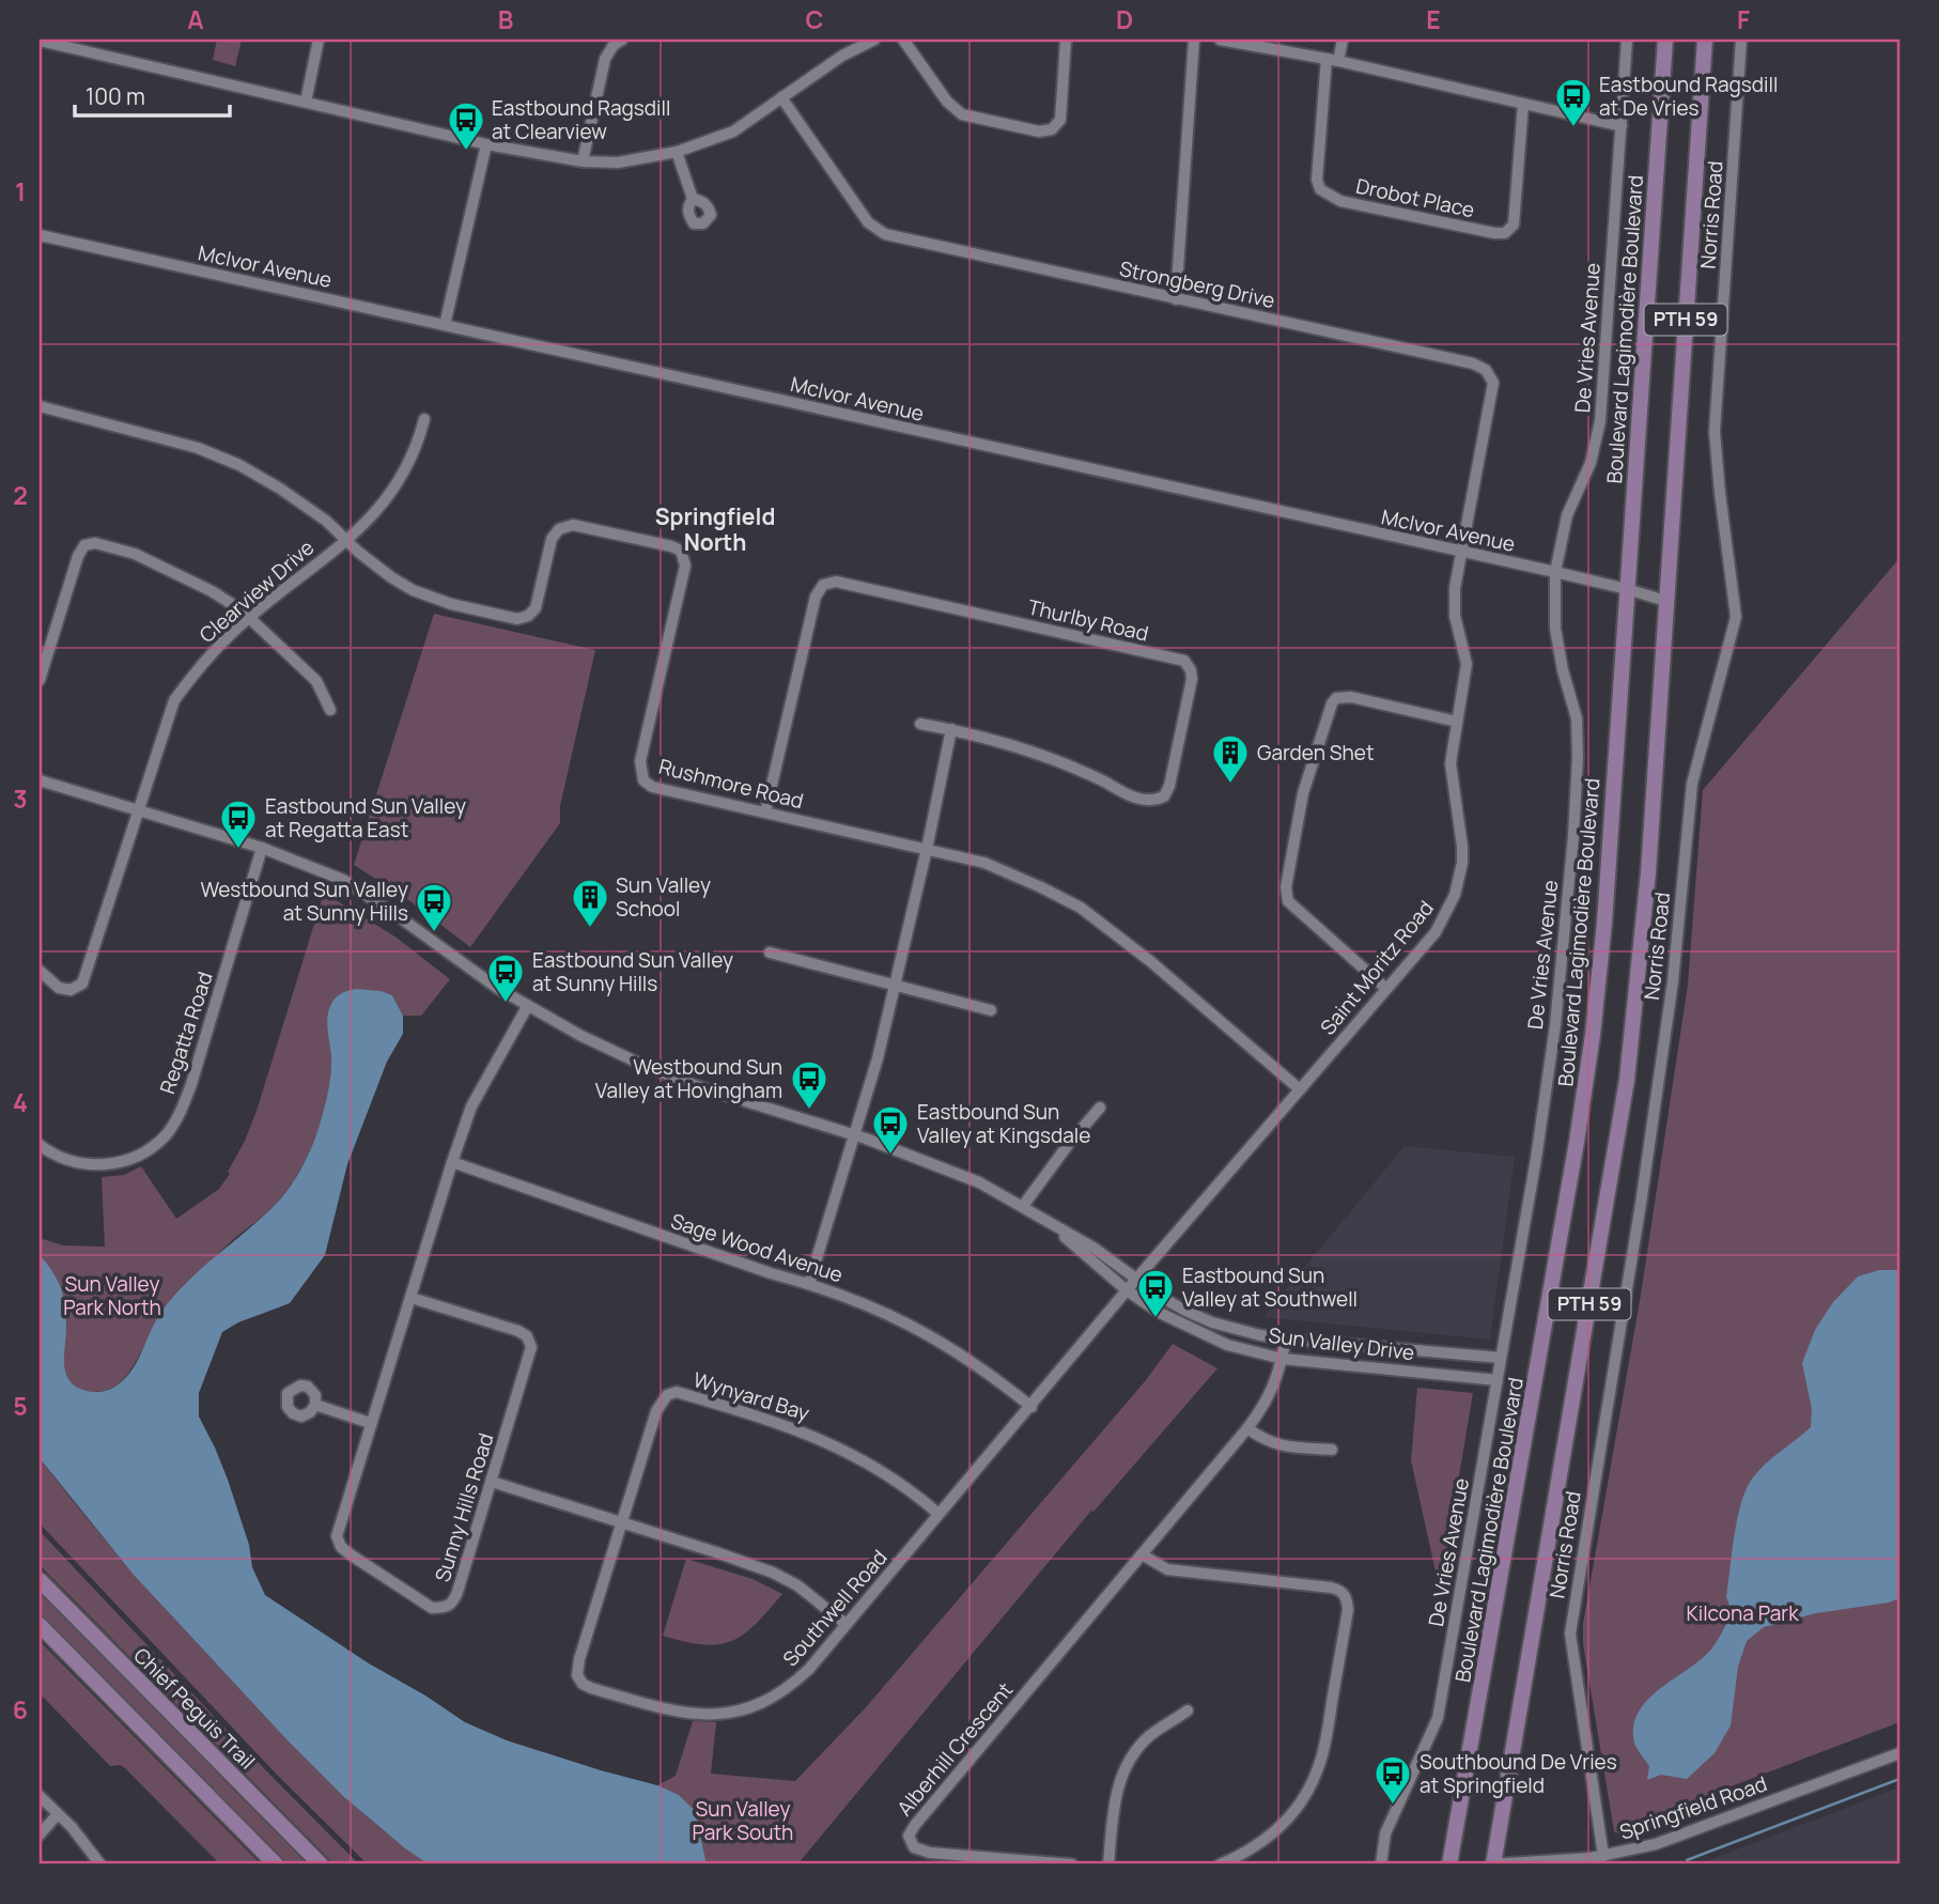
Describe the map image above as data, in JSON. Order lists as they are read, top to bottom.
{
  "streets": {
    "main road": ["PTH 59", "Boulevard Lagimodière Boulevard", "Chief Peguis Trail"],
    "street": [
      "Drobot Place",
      "Norris Road",
      "McIvor Avenue",
      "Strongberg Drive",
      "De Vries Avenue",
      "Clearview Drive",
      "Thurlby Road",
      "Rushmore Road",
      "Saint Moritz Road",
      "Regatta Road",
      "Sage Wood Avenue",
      "Sun Valley Drive",
      "Wynyard Bay",
      "Sunny Hills Road",
      "Southwell Road",
      "Alberhill Crescent",
      "Springfield Road"
    ]
  },
  "crossings": [
    ["Norris Road", "Springfield Road"],
    ["McIvor Avenue", "Strongberg Drive"],
    ["McIvor Avenue", "PTH 59"],
    ["McIvor Avenue", "Boulevard Lagimodière Boulevard"],
    ["McIvor Avenue", "De Vries Avenue"],
    ["McIvor Avenue", "Saint Moritz Road"],
    ["Strongberg Drive", "Saint Moritz Road"],
    ["PTH 59", "Springfield Road"],
    ["De Vries Avenue", "Sun Valley Drive"],
    ["Clearview Drive", "Rushmore Road"],
    ["Clearview Drive", "Sun Valley Drive"],
    ["Thurlby Road", "Rushmore Road"],
    ["Rushmore Road", "Saint Moritz Road"],
    ["Saint Moritz Road", "Sun Valley Drive"],
    ["Saint Moritz Road", "Southwell Road"],
    ["Regatta Road", "Sun Valley Drive"],
    ["Sage Wood Avenue", "Sunny Hills Road"],
    ["Sage Wood Avenue", "Southwell Road"],
    ["Sun Valley Drive", "Sunny Hills Road"],
    ["Sun Valley Drive", "Southwell Road"],
    ["Sun Valley Drive", "Alberhill Crescent"],
    ["Wynyard Bay", "Southwell Road"]
  ],
  "districts": ["Springfield North"],
  "parks": ["Sun Valley Park North", "Kilcona Park", "Sun Valley Park South"],
  "places": {
    "bus stop": [
      "Eastbound Ragsdill at De Vries",
      "Eastbound Ragsdill at Clearview",
      "Eastbound Sun Valley at Regatta East",
      "Westbound Sun Valley at Sunny Hills",
      "Eastbound Sun Valley at Sunny Hills",
      "Westbound Sun Valley at Hovingham",
      "Eastbound Sun Valley at Kingsdale",
      "Eastbound Sun Valley at Southwell",
      "Southbound De Vries at Springfield"
    ],
    "building": ["Garden Shet", "Sun Valley School"]
  },
  "scale_bar": "100 m",
  "grid": {
    "columns": [
      "A",
      "B",
      "C",
      "D",
      "E",
      "F"
    ],
    "rows": [
      "1",
      "2",
      "3",
      "4",
      "5",
      "6"
    ]
  }
}
